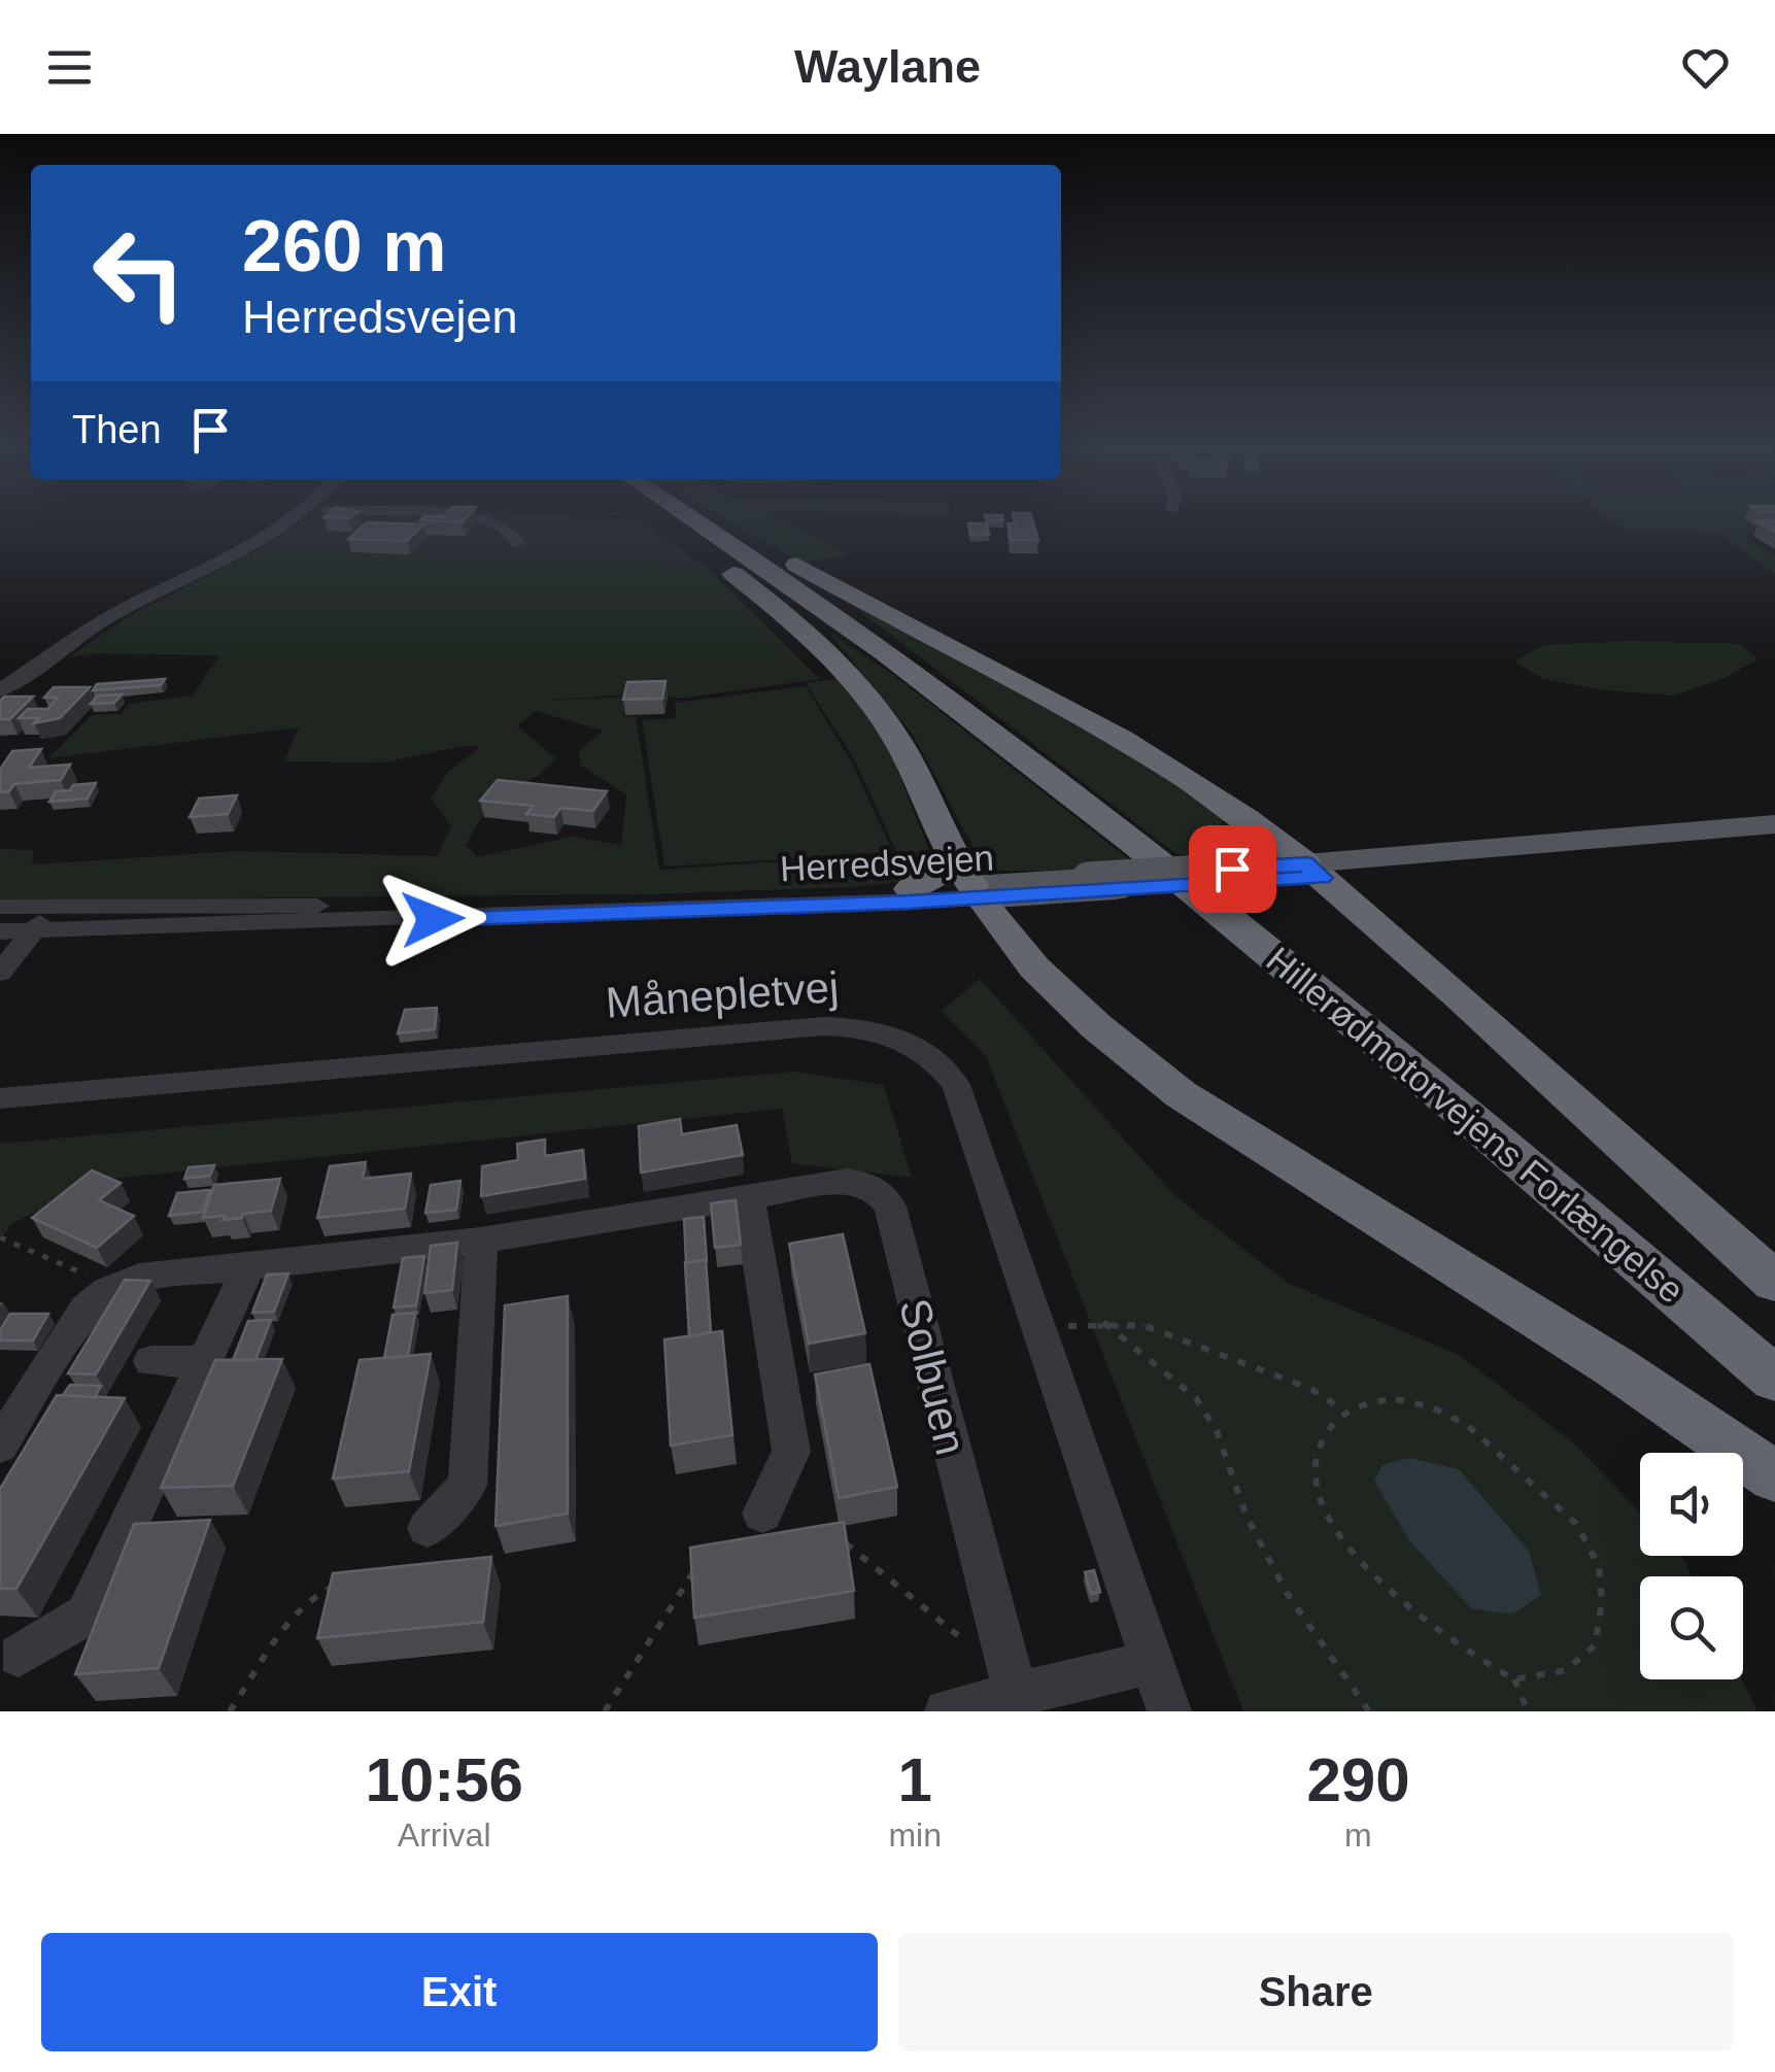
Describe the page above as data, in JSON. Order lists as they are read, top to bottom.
{
  "streets": {
    "highway": ["Hillerødmotorvejens Forlængelse"],
    "main road": ["Herredsvejen"],
    "street": ["Månepletvej", "Solbuen"]
  },
  "page": {
    "header": "Waylane",
    "turn": ["260 m", "Herredsvejen"],
    "then": "Then",
    "eta": [
      "10:56",
      "Arrival",
      "1",
      "min",
      "290",
      "m"
    ],
    "buttons": ["Exit", "Share"]
  }
}
